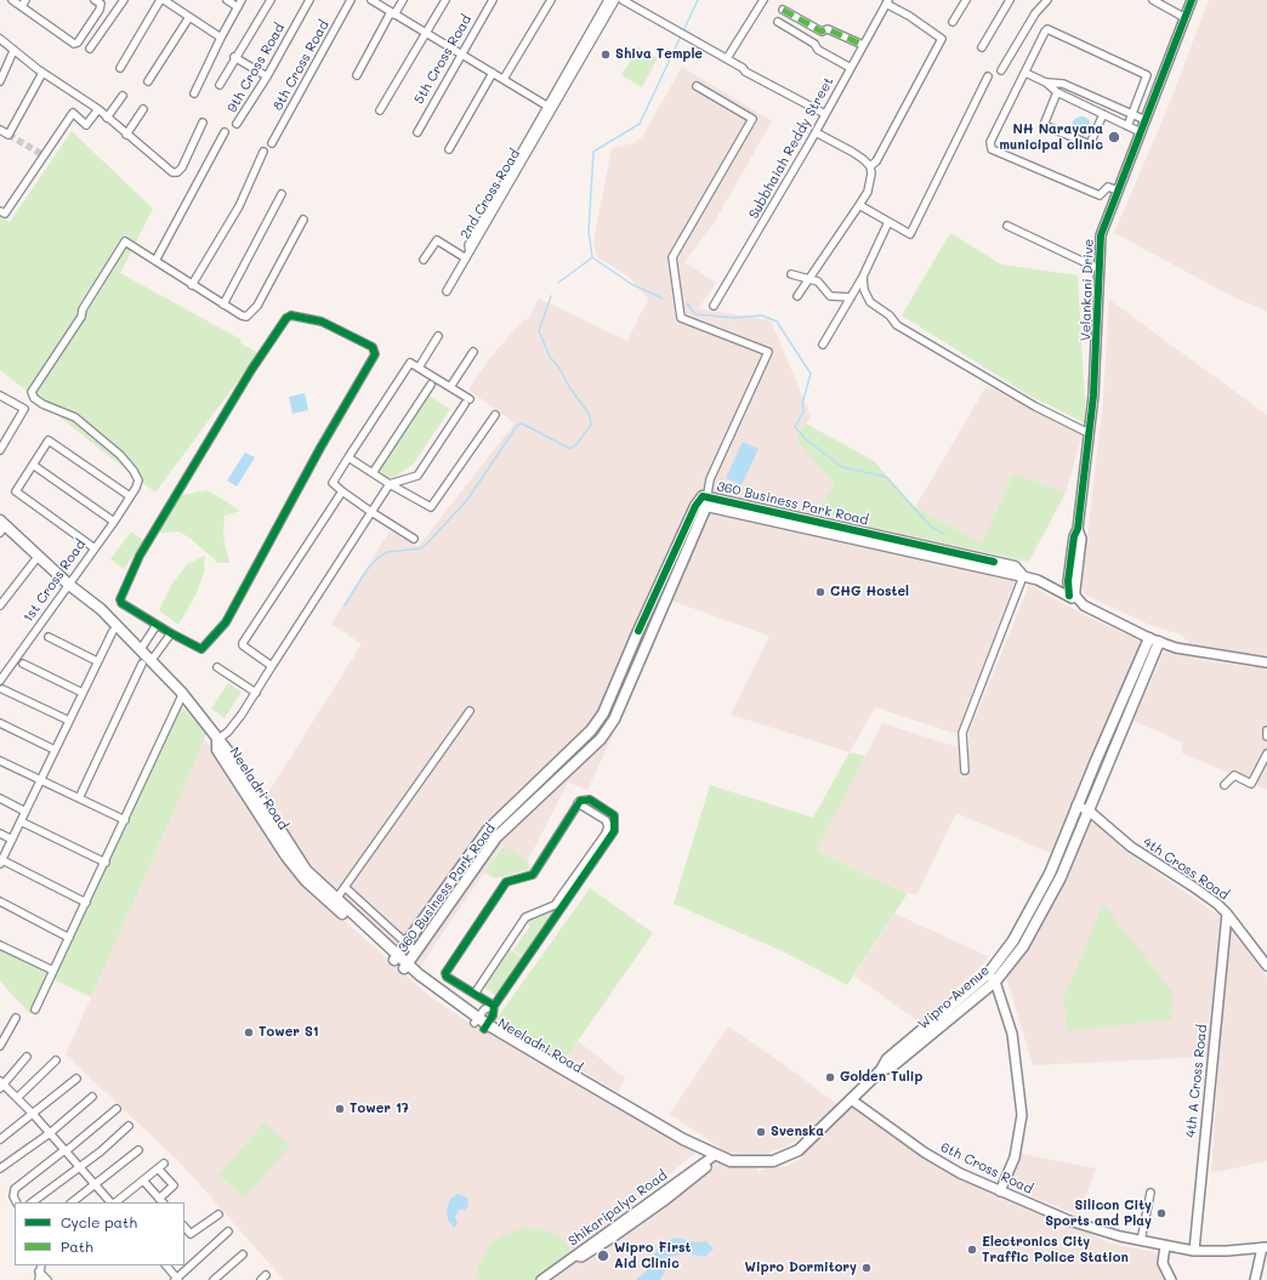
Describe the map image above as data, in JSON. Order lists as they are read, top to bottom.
{
  "streets": {
    "main road": ["360 Business Park Road", "Neeladri Road", "Wipro Avenue"],
    "street": [
      "5th Cross Road",
      "8th Cross Road",
      "9th Cross Road",
      "Subbhaiah Reddy Street",
      "2nd Cross Road",
      "Velankani Drive",
      "1st Cross Road",
      "4th Cross Road",
      "4th A Cross Road",
      "6th Cross Road",
      "Shikaripalya Road"
    ]
  },
  "crossings": [
    ["360 Business Park Road", "Neeladri Road"],
    ["1st Cross Road", "Neeladri Road"],
    ["Neeladri Road", "Wipro Avenue"],
    ["Neeladri Road", "Shikaripalya Road"],
    ["4th Cross Road", "Wipro Avenue"],
    ["4th Cross Road", "4th A Cross Road"],
    ["Wipro Avenue", "6th Cross Road"],
    ["Wipro Avenue", "Shikaripalya Road"],
    ["4th A Cross Road", "6th Cross Road"]
  ],
  "places": [
    "Shiva Temple",
    "NH Narayana municipal clinic",
    "CHG Hostel",
    "Tower S1",
    "Golden Tulip",
    "Tower 17",
    "Svenska",
    "Silicon City Sports and Play",
    "Electronics City Traffic Police Station",
    "Wipro First Aid Clinic",
    "Wipro Dormitory"
  ],
  "legend": ["Cycle path", "Path"]
}
